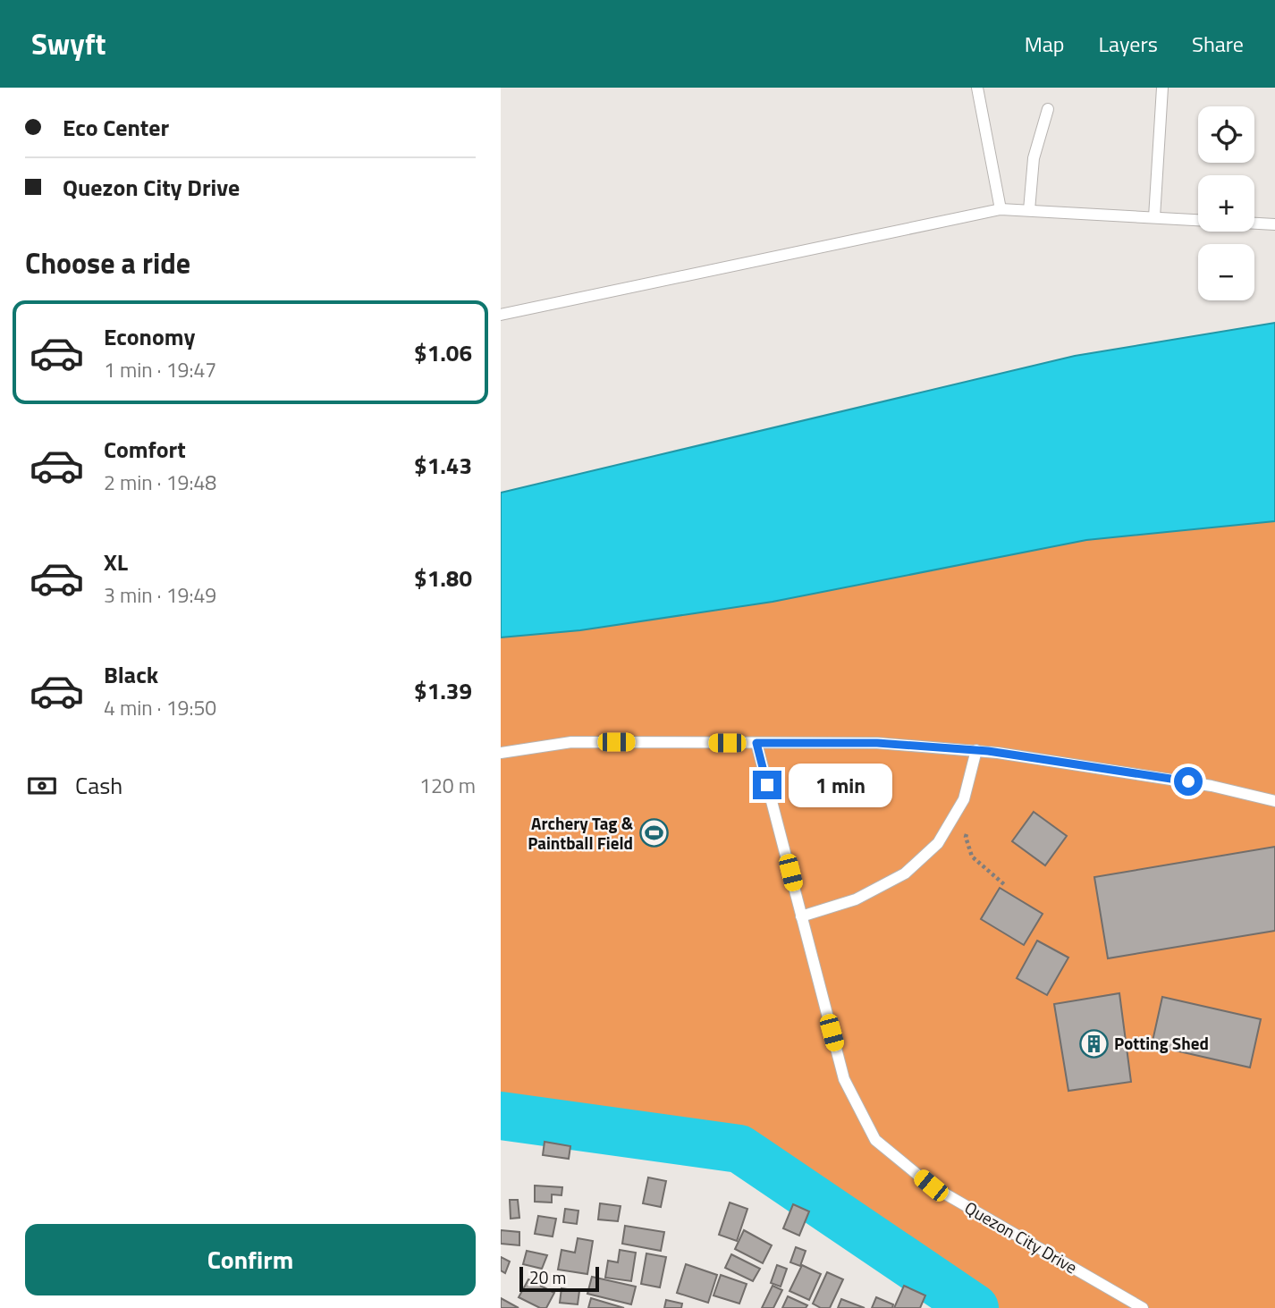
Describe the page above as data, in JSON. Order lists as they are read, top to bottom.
{
  "streets": {
    "lane": ["Quezon City Drive"]
  },
  "places": {
    "sports": ["Archery Tag & Paintball Field"],
    "building": ["Potting Shed"]
  },
  "scale_bar": "20 m",
  "page": {
    "header": "Swyft",
    "nav": ["Map", "Layers", "Share"],
    "banner": ["Eco Center", "Quezon City Drive"],
    "map_buttons": ["+", "−"],
    "heading": "Choose a ride",
    "list": [
      {
        "name": "Economy",
        "note": "1 min · 19:47",
        "value": "$1.06"
      },
      {
        "name": "Comfort",
        "note": "2 min · 19:48",
        "value": "$1.43"
      },
      {
        "name": "XL",
        "note": "3 min · 19:49",
        "value": "$1.80"
      },
      {
        "name": "Black",
        "note": "4 min · 19:50",
        "value": "$1.39"
      }
    ],
    "pay": ["Cash", "120 m"],
    "bubble": "1 min",
    "buttons": "Confirm",
    "scale": "20 m"
  }
}
